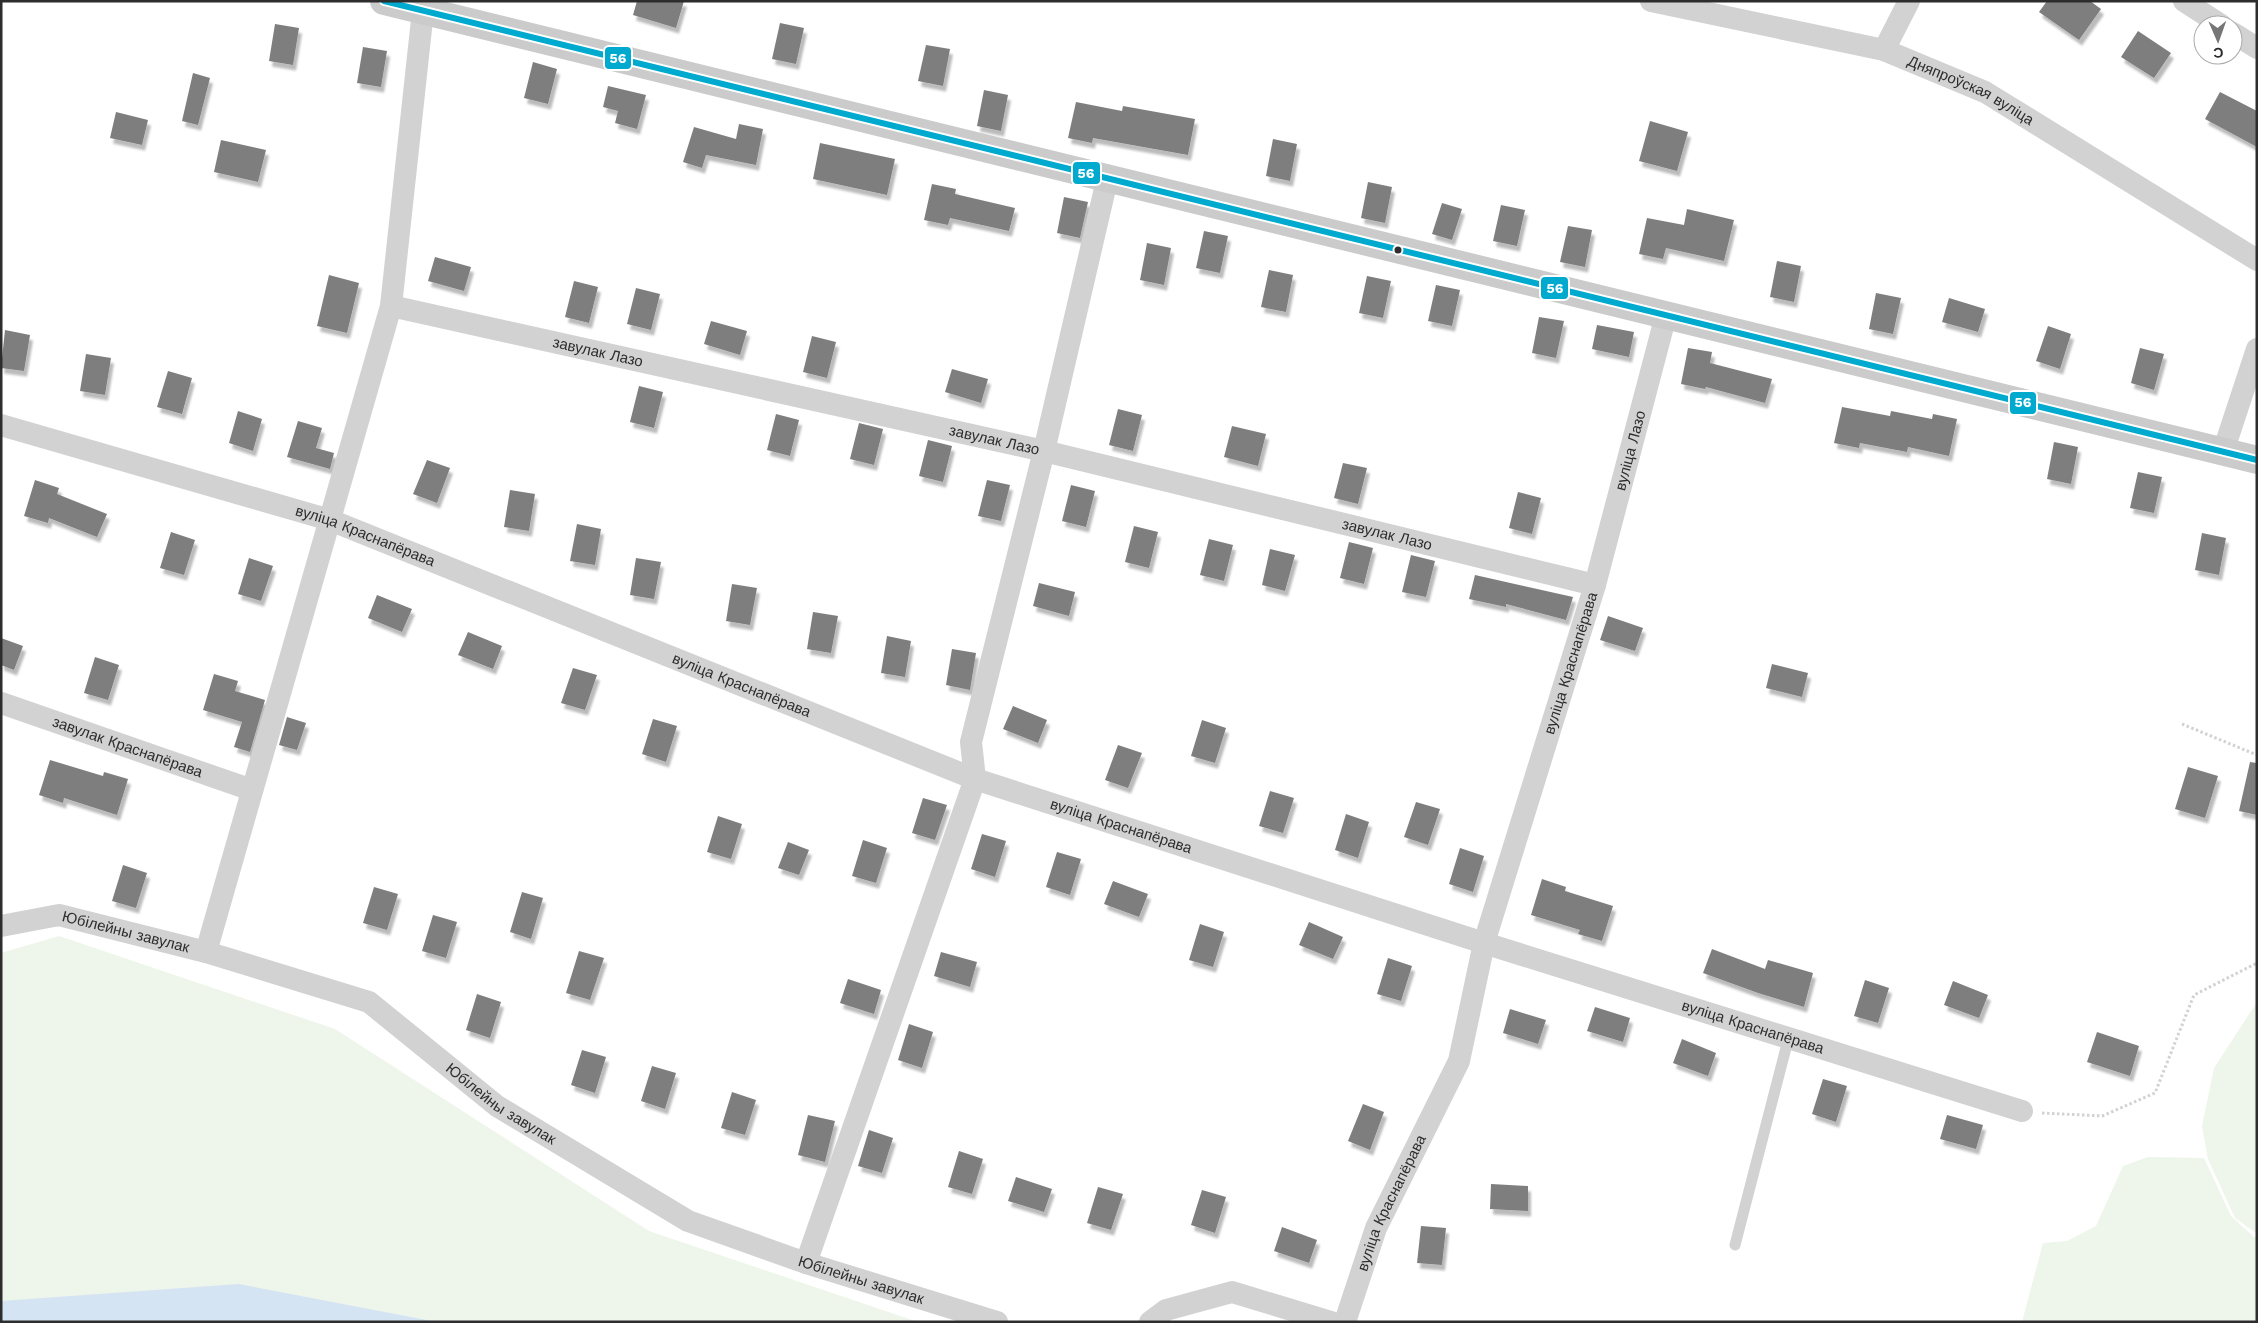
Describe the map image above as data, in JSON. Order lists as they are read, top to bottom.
{
  "streets": {
    "street": [
      "Дняпроўская вуліца",
      "завулак Лазо",
      "вуліца Лазо",
      "вуліца Краснапёрава",
      "завулак Краснапёрава",
      "Юбілейны завулак"
    ]
  },
  "crossings": [
    ["завулак Лазо", "вуліца Лазо"],
    ["завулак Лазо", "вуліца Краснапёрава"],
    ["вуліца Лазо", "вуліца Краснапёрава"]
  ],
  "lines": ["transit line 56"],
  "north": "bottom"
}
